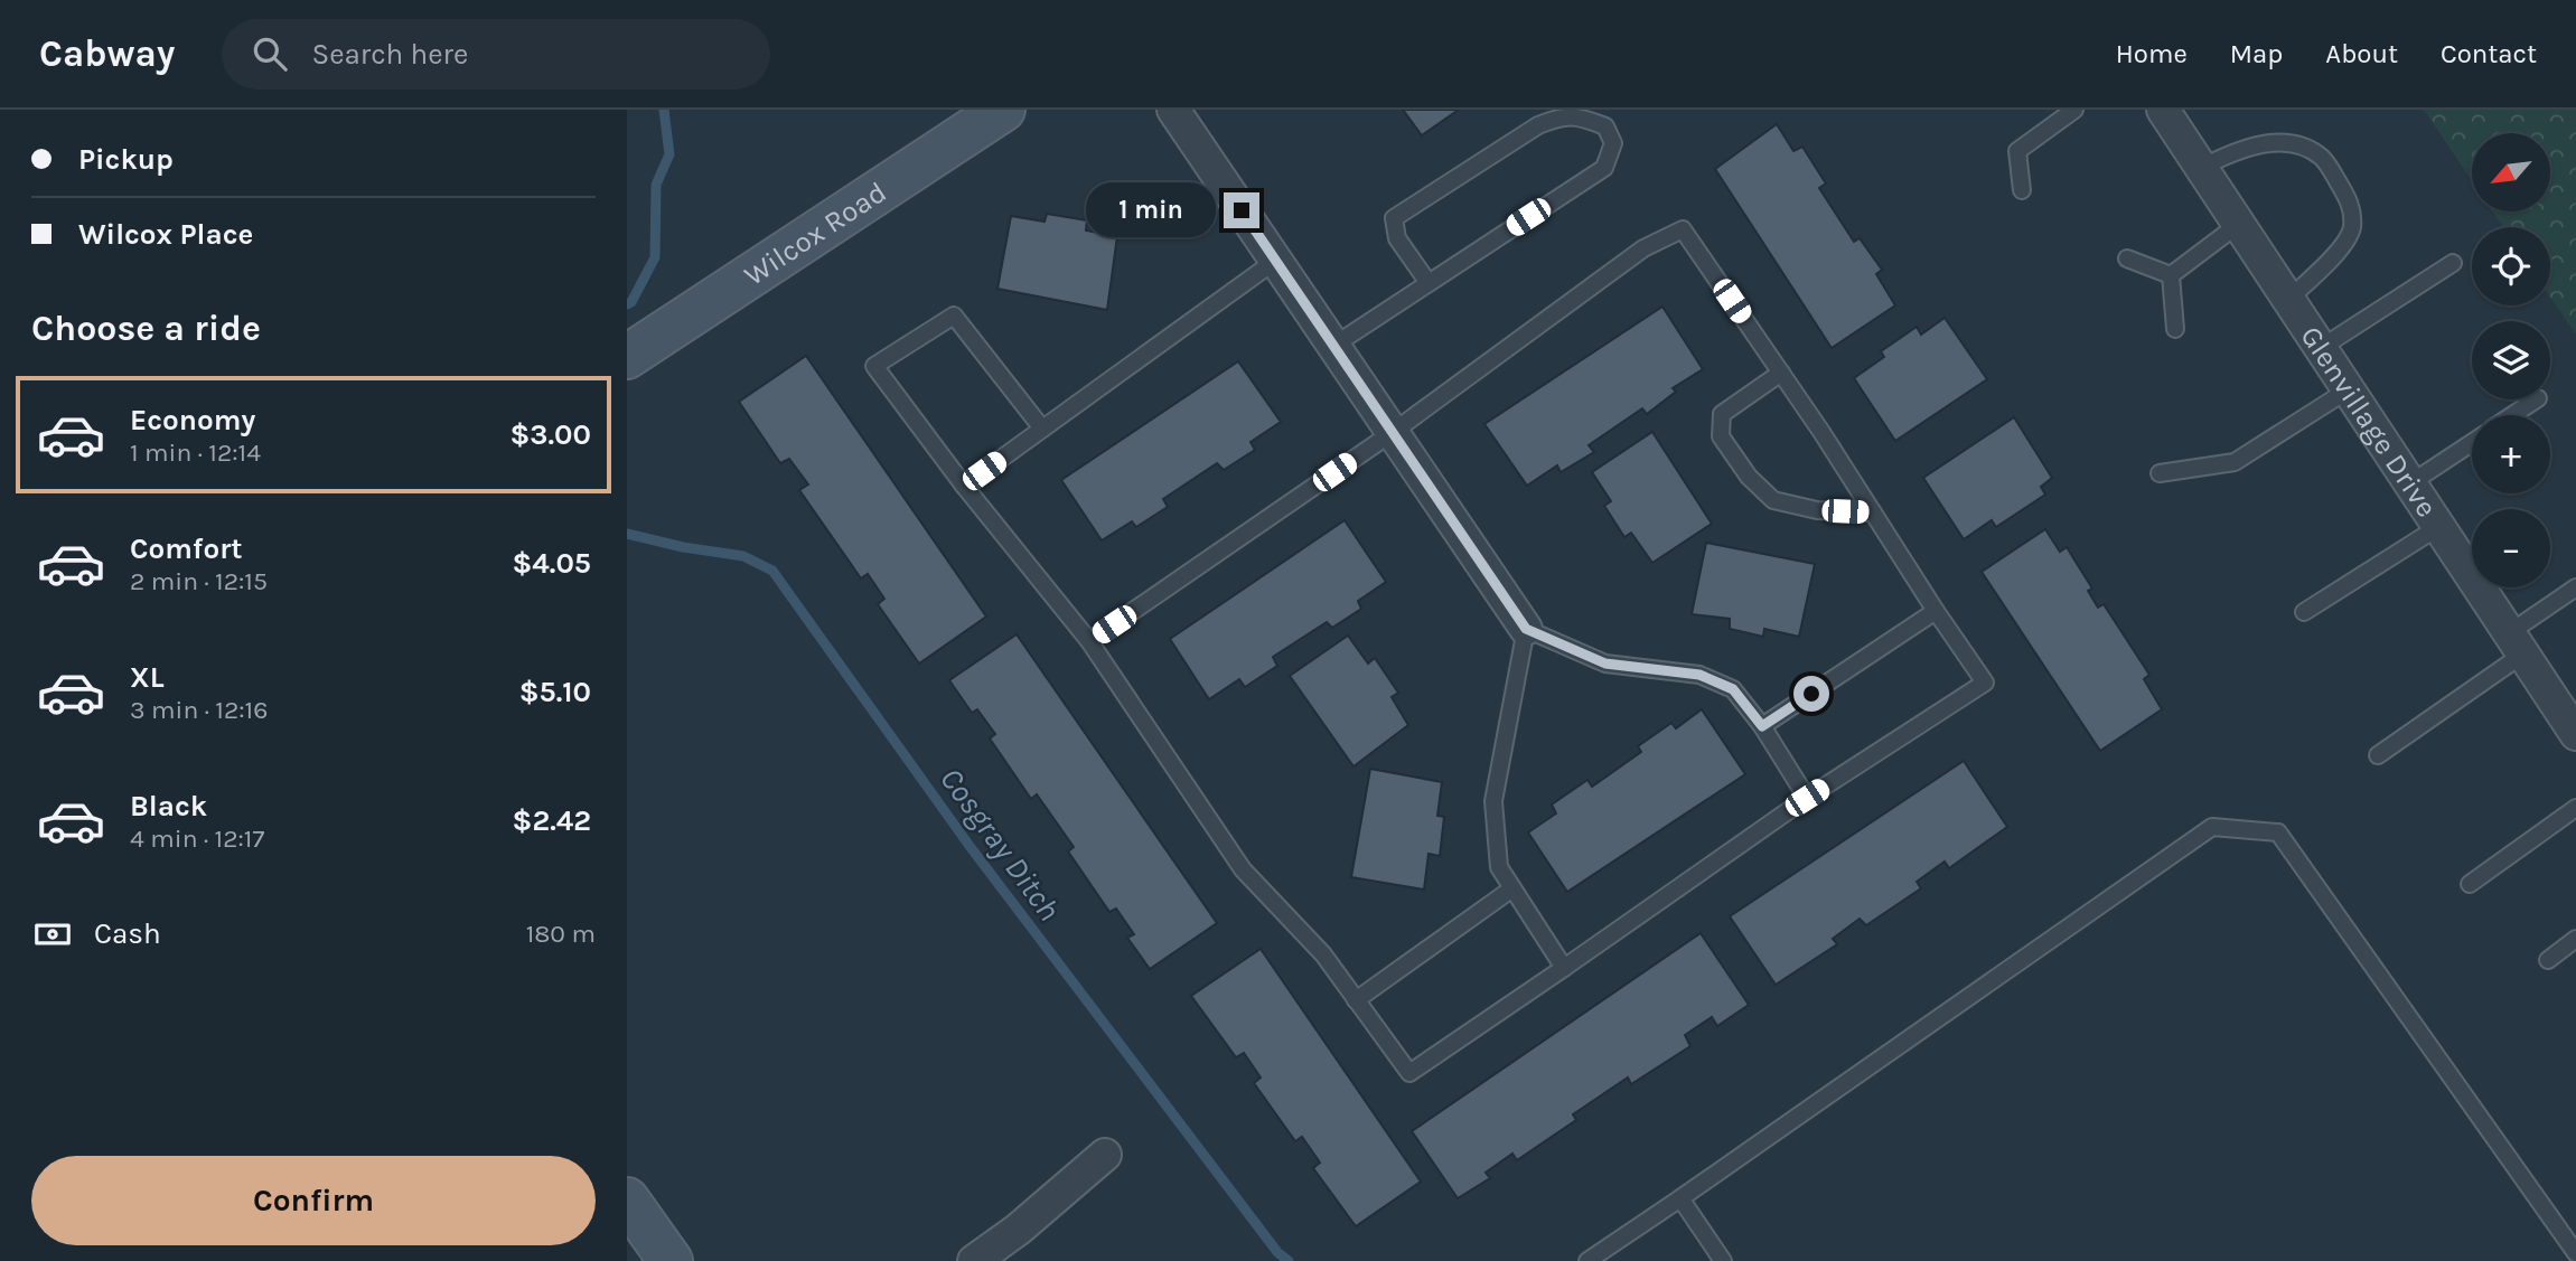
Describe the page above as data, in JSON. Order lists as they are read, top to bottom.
{
  "streets": {
    "street": ["Wilcox Road", "Glenvillage Drive"]
  },
  "water": ["Cosgray Ditch"],
  "north": "bottom left",
  "page": {
    "header": "Cabway",
    "search": "Search here",
    "nav": [
      "Home",
      "Map",
      "About",
      "Contact"
    ],
    "banner": ["Pickup", "Wilcox Place"],
    "map_buttons": ["+", "−"],
    "bubble": "1 min",
    "heading": "Choose a ride",
    "list": [
      {
        "name": "Economy",
        "note": "1 min · 12:14",
        "value": "$3.00"
      },
      {
        "name": "Comfort",
        "note": "2 min · 12:15",
        "value": "$4.05"
      },
      {
        "name": "XL",
        "note": "3 min · 12:16",
        "value": "$5.10"
      },
      {
        "name": "Black",
        "note": "4 min · 12:17",
        "value": "$2.42"
      }
    ],
    "pay": ["Cash", "180 m"],
    "buttons": "Confirm"
  }
}
